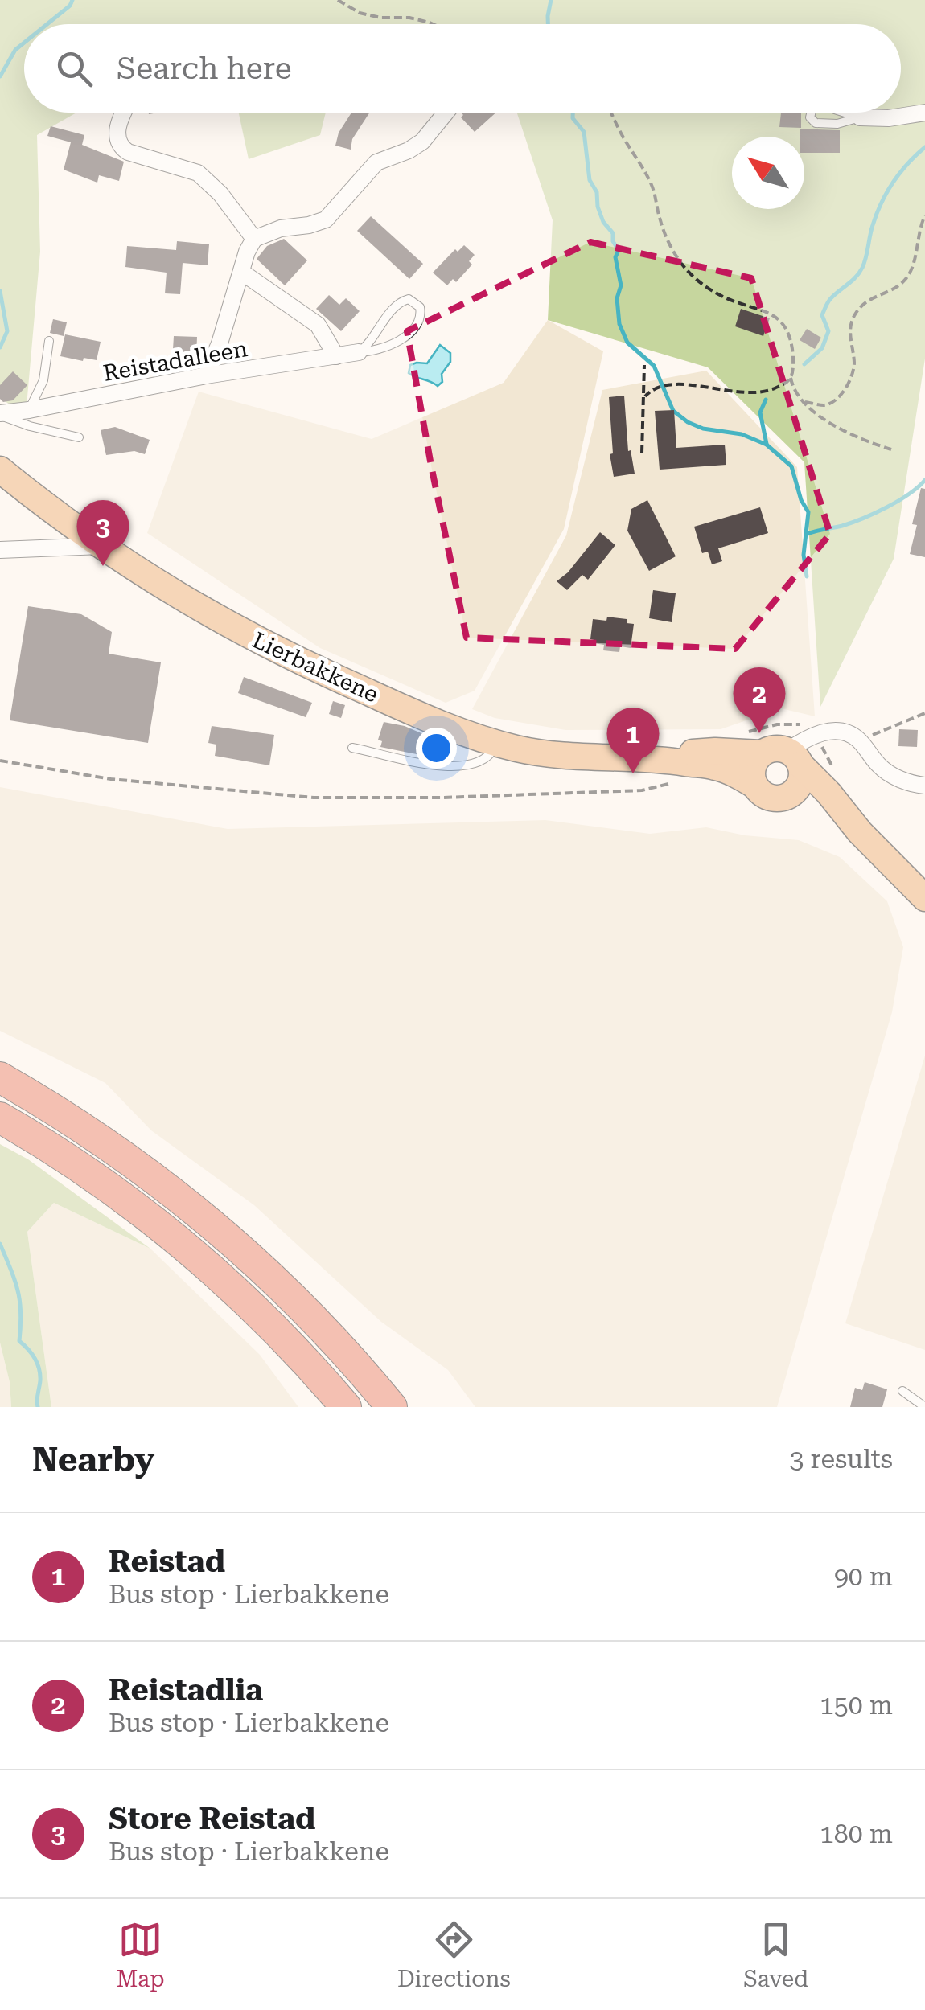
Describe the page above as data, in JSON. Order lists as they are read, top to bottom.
{
  "streets": {
    "main road": ["Lierbakkene"],
    "street": ["Reistadalleen"]
  },
  "north": "top left",
  "page": {
    "search": "Search here",
    "pins": ["3", "2", "1"],
    "heading": ["Nearby", "3 results"],
    "list": [
      {
        "mark": "1",
        "name": "Reistad",
        "note": "Bus stop · Lierbakkene",
        "value": "90 m"
      },
      {
        "mark": "2",
        "name": "Reistadlia",
        "note": "Bus stop · Lierbakkene",
        "value": "150 m"
      },
      {
        "mark": "3",
        "name": "Store Reistad",
        "note": "Bus stop · Lierbakkene",
        "value": "180 m"
      }
    ],
    "nav": ["Map", "Directions", "Saved"]
  }
}
